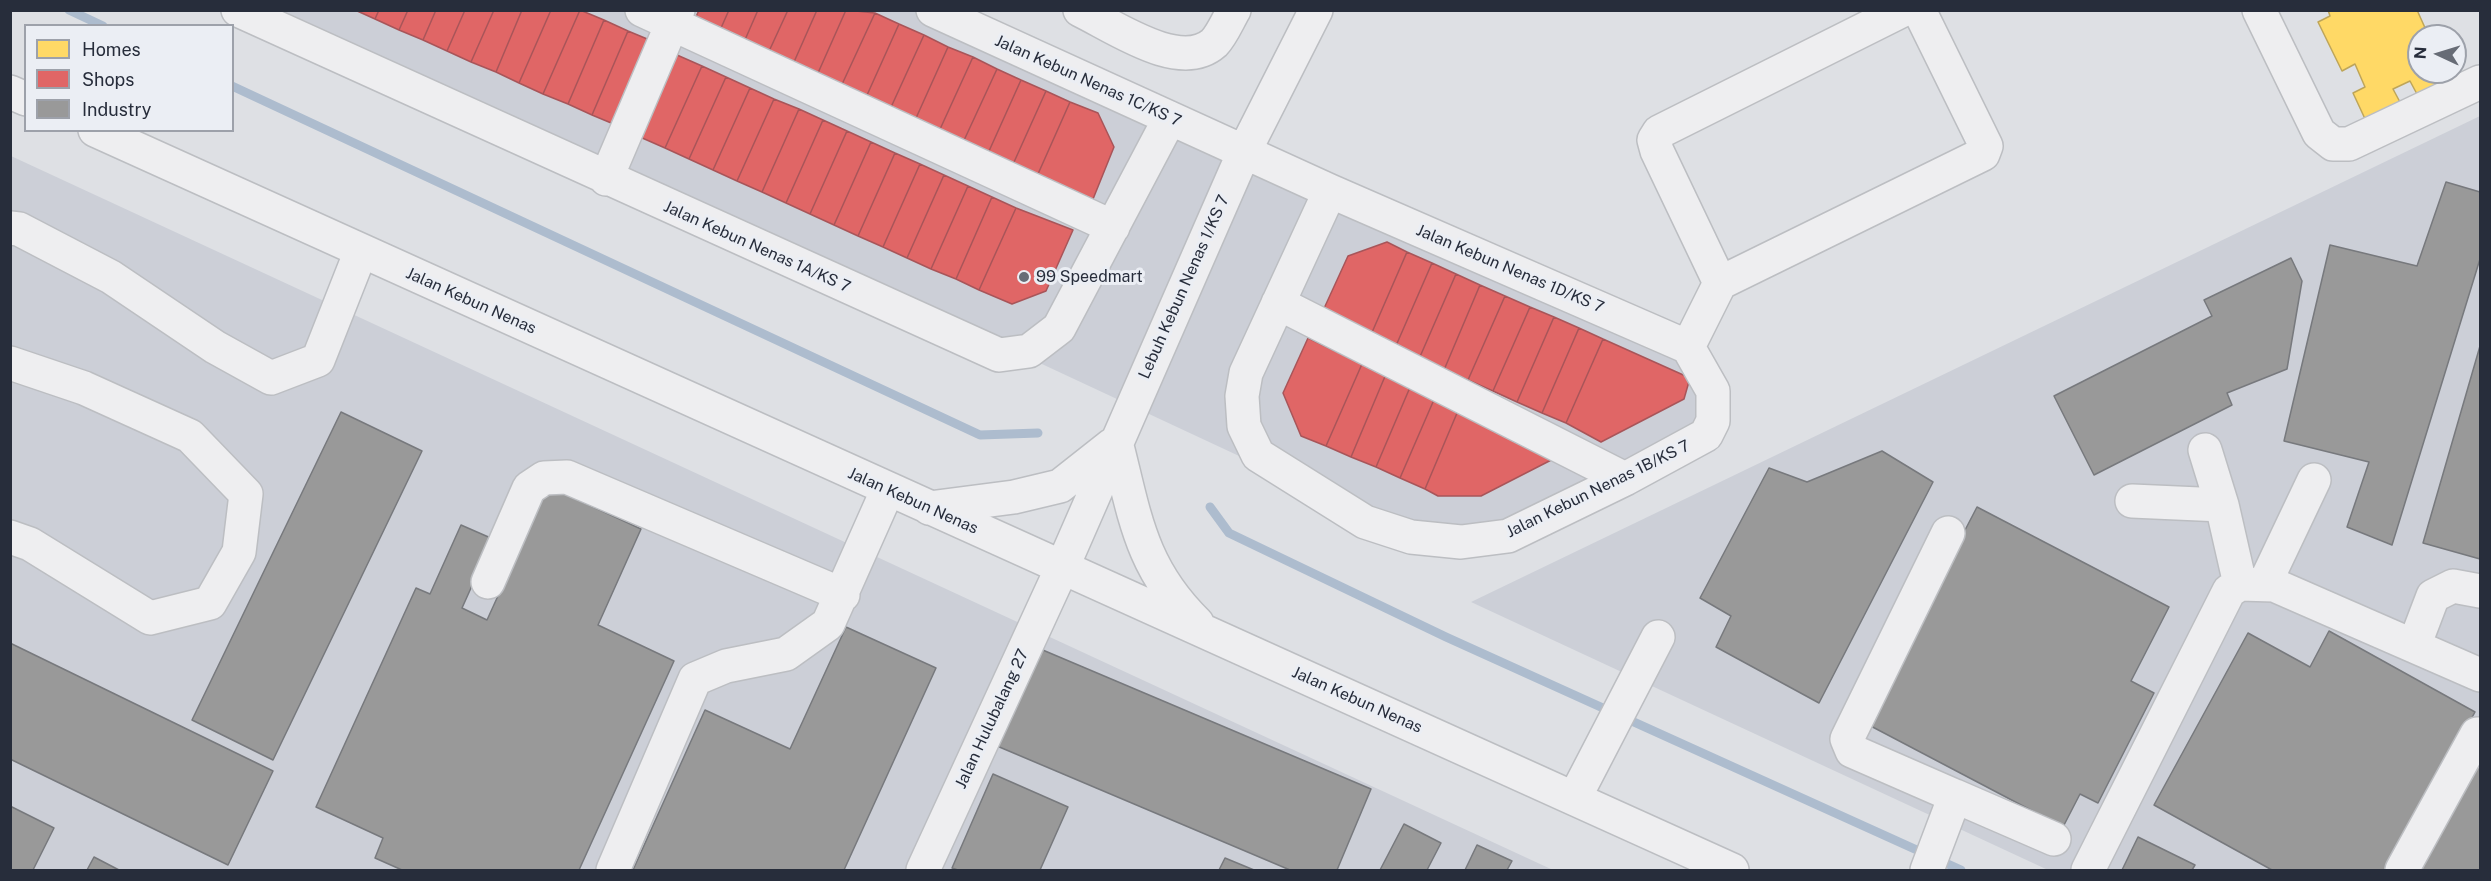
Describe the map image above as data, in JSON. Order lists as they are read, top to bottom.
{
  "streets": {
    "street": [
      "Jalan Kebun Nenas 1C/KS 7",
      "Jalan Kebun Nenas 1A/KS 7",
      "Jalan Kebun Nenas 1D/KS 7",
      "Lebuh Kebun Nenas 1/KS 7",
      "Jalan Kebun Nenas",
      "Jalan Kebun Nenas 1B/KS 7",
      "Jalan Hulubalang 27"
    ]
  },
  "crossings": [
    ["Jalan Kebun Nenas 1C/KS 7", "Jalan Kebun Nenas 1A/KS 7"],
    ["Jalan Kebun Nenas 1C/KS 7", "Jalan Kebun Nenas 1D/KS 7"],
    ["Jalan Kebun Nenas 1C/KS 7", "Lebuh Kebun Nenas 1/KS 7"],
    ["Jalan Kebun Nenas 1D/KS 7", "Lebuh Kebun Nenas 1/KS 7"],
    ["Jalan Kebun Nenas 1D/KS 7", "Jalan Kebun Nenas 1B/KS 7"],
    ["Lebuh Kebun Nenas 1/KS 7", "Jalan Kebun Nenas"],
    ["Lebuh Kebun Nenas 1/KS 7", "Jalan Hulubalang 27"],
    ["Jalan Kebun Nenas", "Jalan Hulubalang 27"]
  ],
  "places": ["99 Speedmart"],
  "legend": ["Homes", "Shops", "Industry"],
  "north": "left"
}
